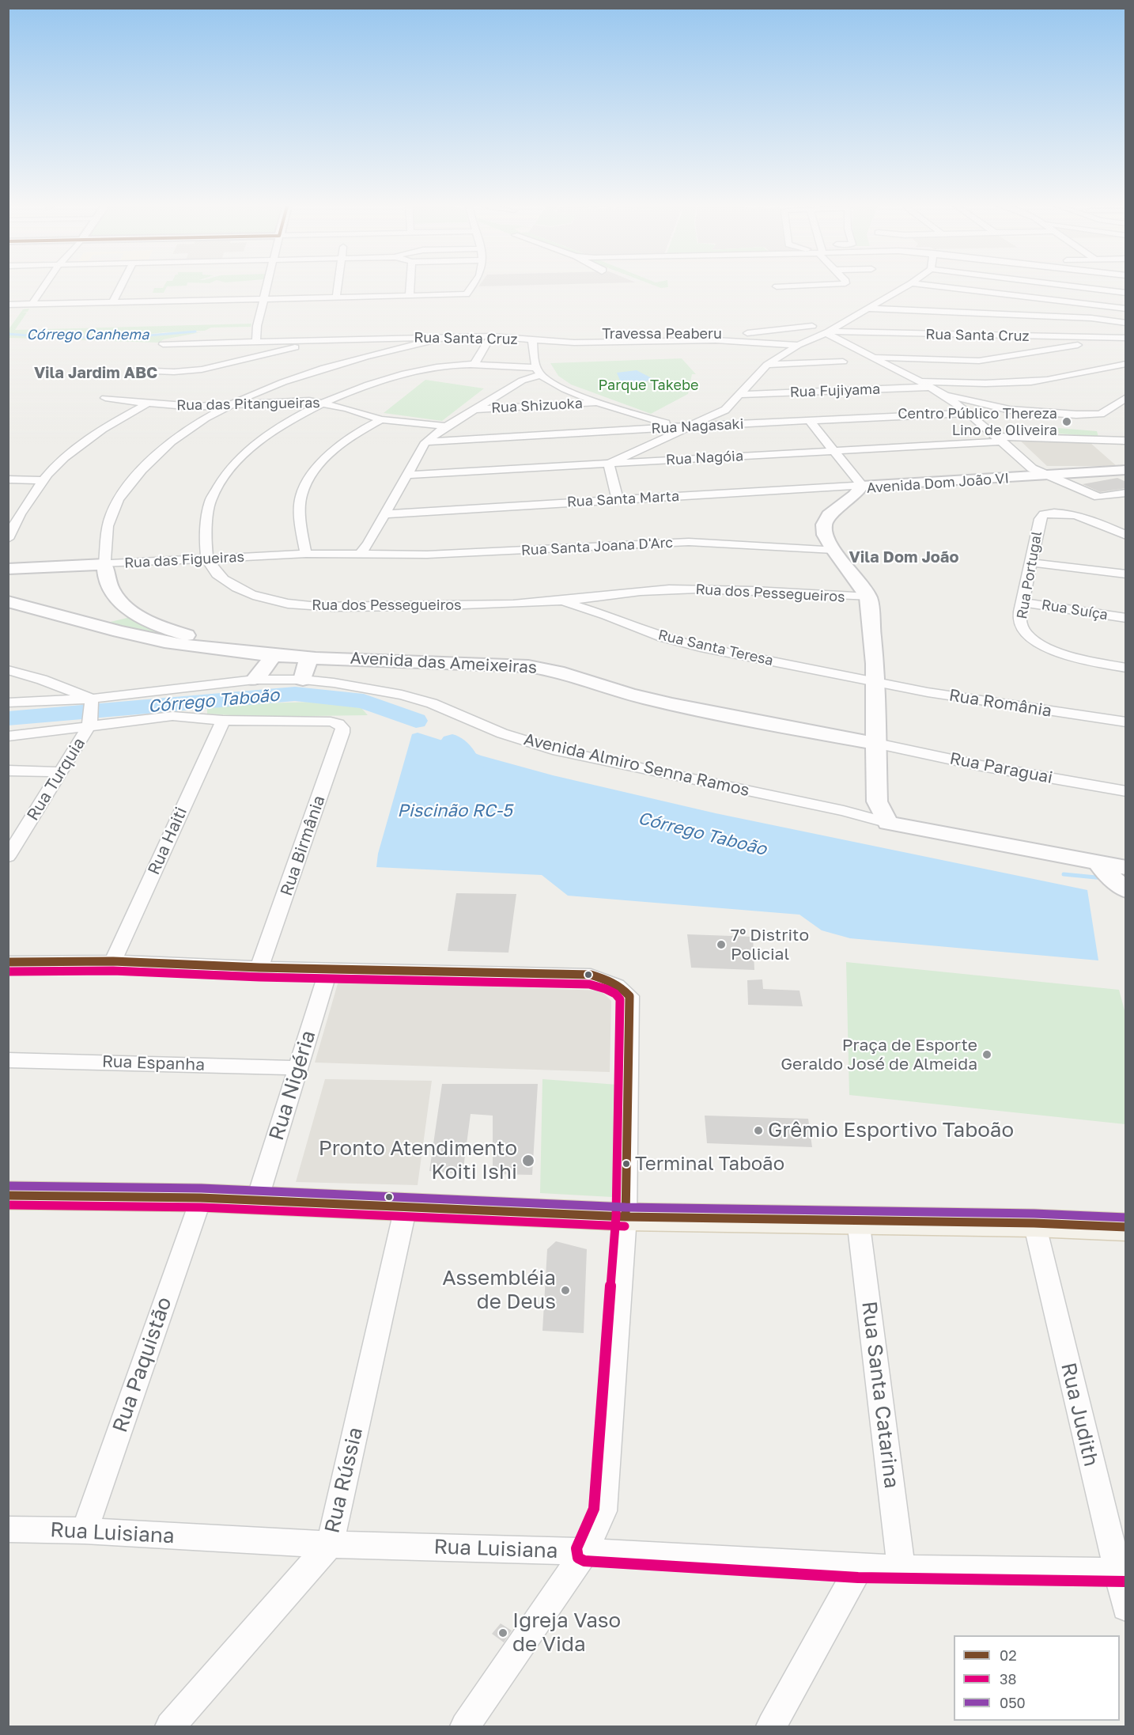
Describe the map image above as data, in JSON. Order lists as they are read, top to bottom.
{
  "streets": {
    "street": [
      "Travessa Peaberu",
      "Rua Santa Cruz",
      "Rua Fujiyama",
      "Rua das Pitangueiras",
      "Rua Shizuoka",
      "Rua Nagasaki",
      "Rua Nagóia",
      "Avenida Dom João VI",
      "Rua Santa Marta",
      "Rua Santa Joana D'Arc",
      "Rua das Figueiras",
      "Rua Portugal",
      "Rua dos Pessegueiros",
      "Rua Suíça",
      "Rua Santa Teresa",
      "Avenida das Ameixeiras",
      "Rua România",
      "Avenida Almiro Senna Ramos",
      "Rua Paraguai",
      "Rua Turquia",
      "Rua Haiti",
      "Rua Birmânia",
      "Rua Espanha",
      "Rua Nigéria",
      "Rua Paquistão",
      "Rua Santa Catarina",
      "Rua Judith",
      "Rua Rússia",
      "Rua Luisiana"
    ]
  },
  "crossings": [
    ["Avenida Dom João VI", "Rua Santa Marta"],
    ["Avenida Dom João VI", "Rua Santa Joana D'Arc"],
    ["Avenida Dom João VI", "Rua dos Pessegueiros"],
    ["Rua Santa Joana D'Arc", "Rua das Figueiras"],
    ["Rua das Figueiras", "Rua dos Pessegueiros"],
    ["Rua Portugal", "Rua Suíça"],
    ["Rua dos Pessegueiros", "Rua Santa Teresa"],
    ["Rua Santa Teresa", "Rua România"],
    ["Avenida das Ameixeiras", "Rua Paraguai"],
    ["Avenida Almiro Senna Ramos", "Rua Turquia"],
    ["Rua Haiti", "Rua Birmânia"],
    ["Rua Espanha", "Rua Nigéria"],
    ["Rua Paquistão", "Rua Luisiana"],
    ["Rua Santa Catarina", "Rua Luisiana"],
    ["Rua Judith", "Rua Luisiana"],
    ["Rua Rússia", "Rua Luisiana"]
  ],
  "districts": ["Vila Jardim ABC", "Vila Dom João"],
  "water": ["Córrego Canhema", "Córrego Taboão", "Piscinão RC-5"],
  "parks": ["Parque Takebe"],
  "places": [
    "Centro Público Thereza Lino de Oliveira",
    "7º Distrito Policial",
    "Praça de Esporte Geraldo José de Almeida",
    "Grêmio Esportivo Taboão",
    "Pronto Atendimento Koiti Ishi",
    "Terminal Taboão",
    "Assembléia de Deus",
    "Igreja Vaso de Vida"
  ],
  "lines": ["transit line 02", "transit line 38", "transit line 050"],
  "legend": ["02", "38", "050"]
}
